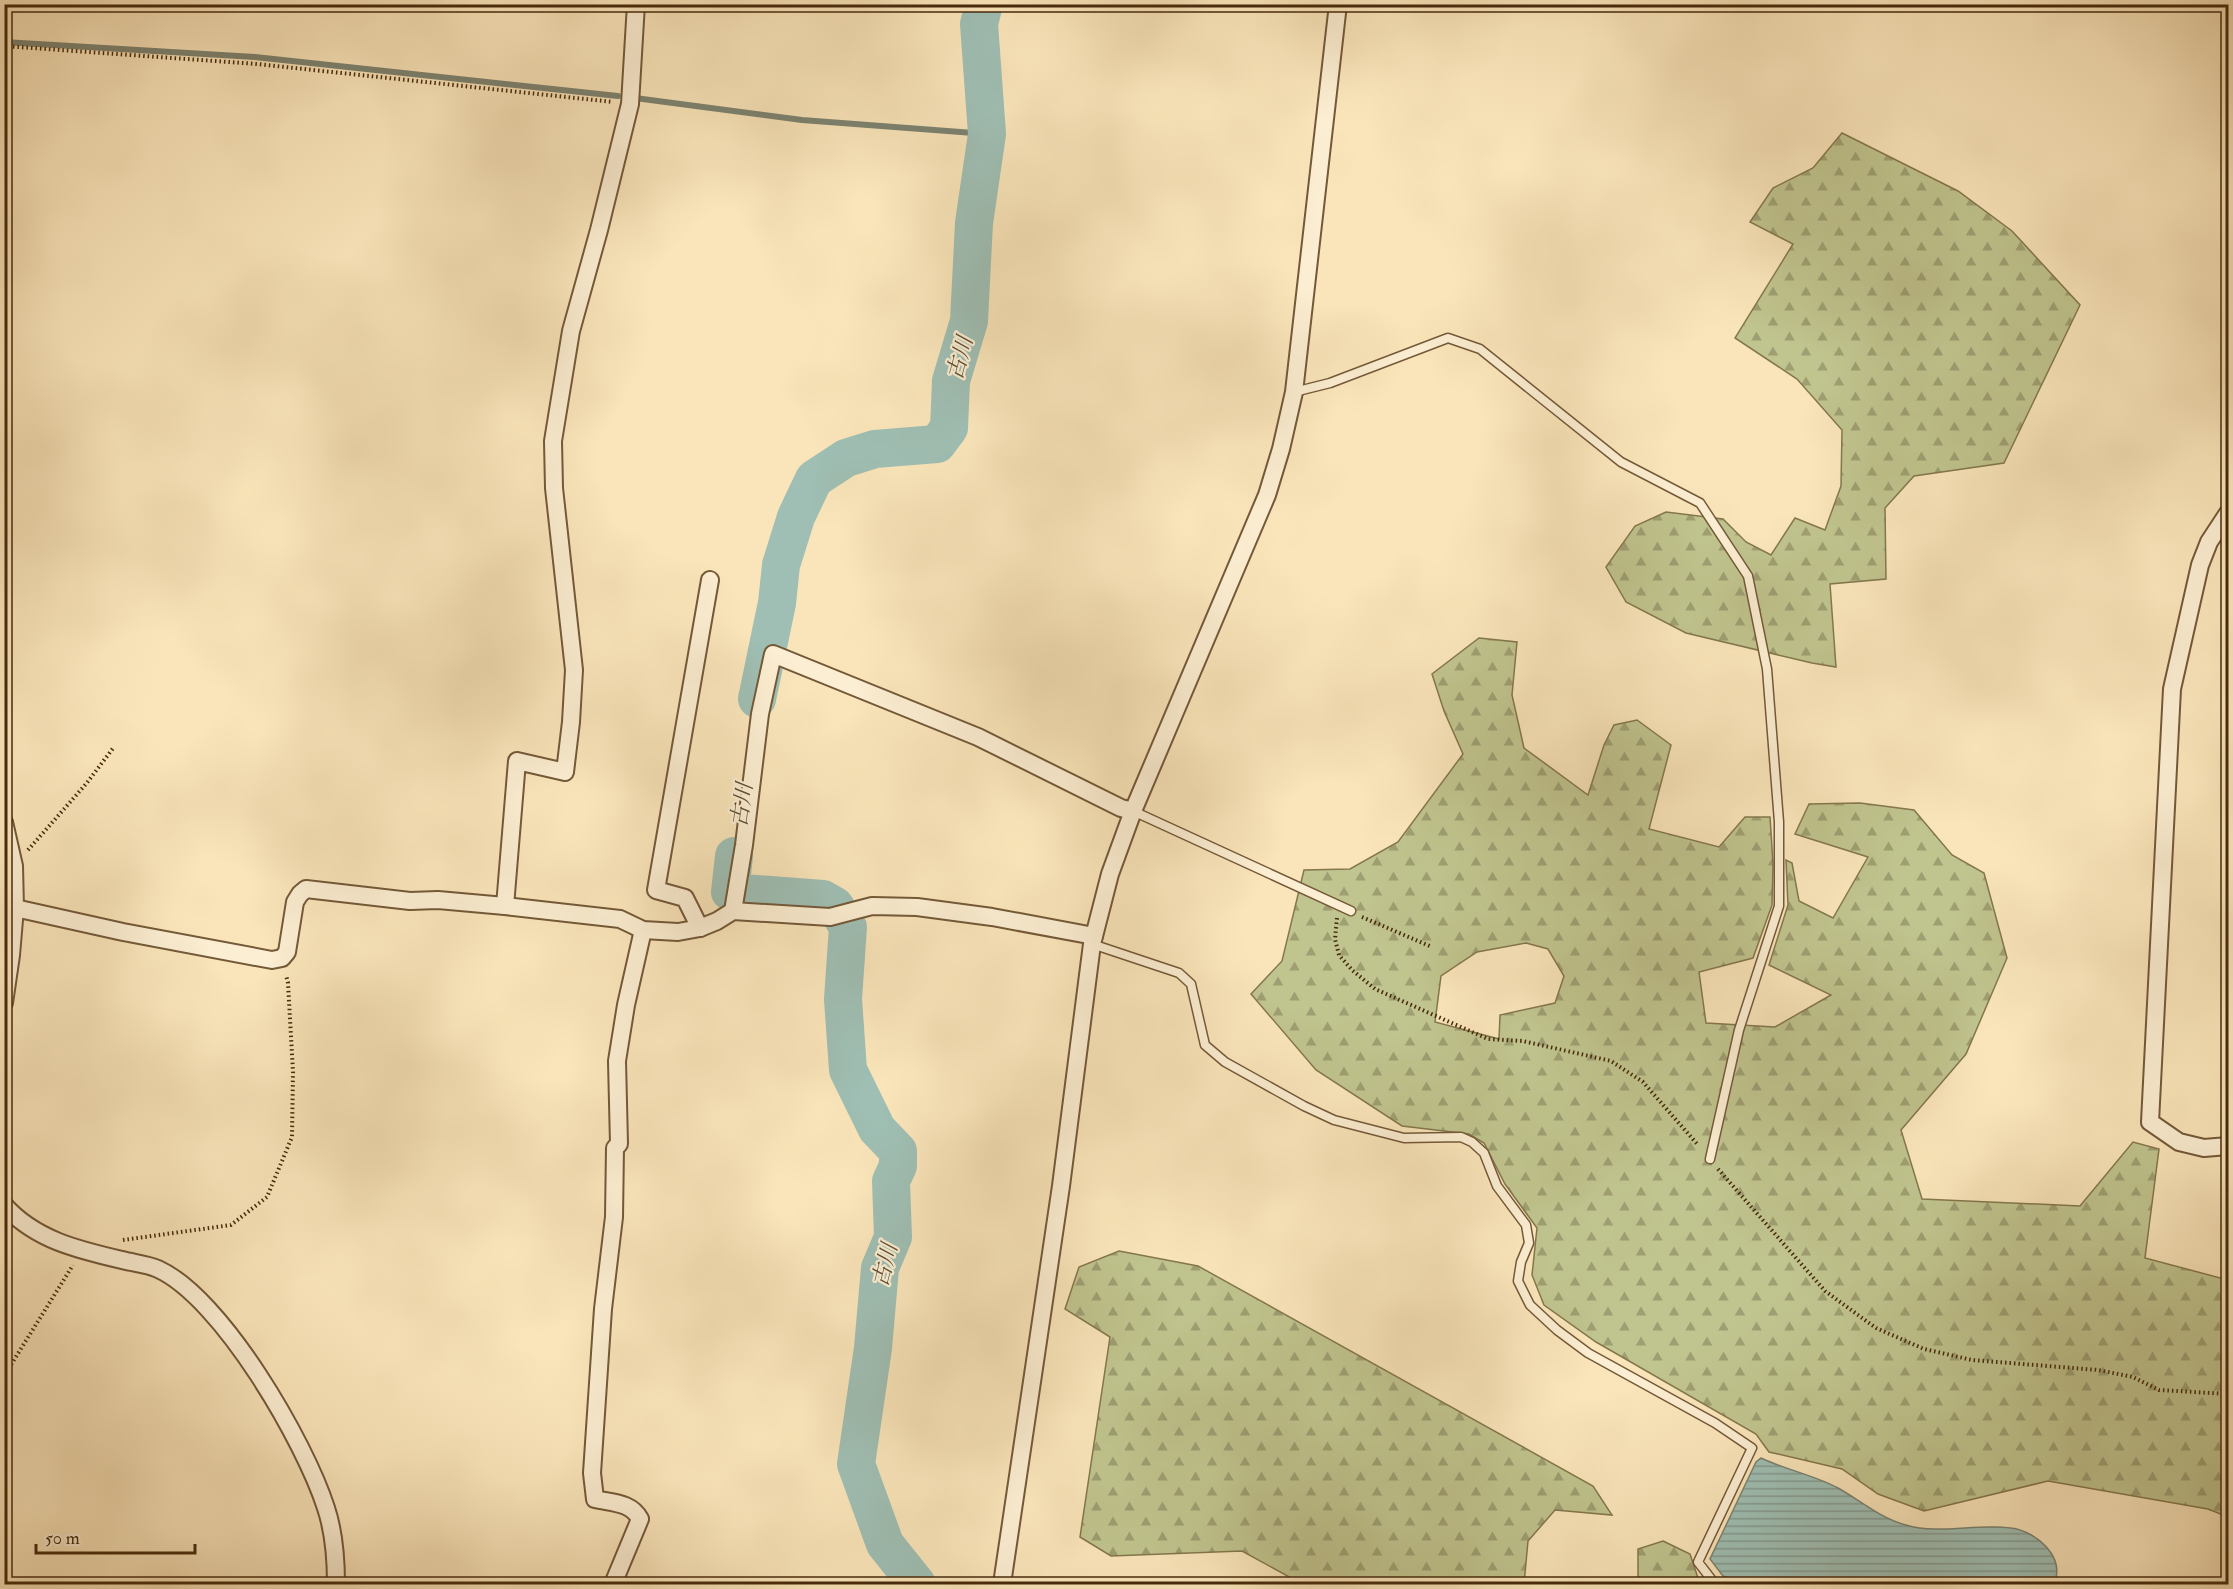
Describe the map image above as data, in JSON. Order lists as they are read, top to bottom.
{
  "water": ["古川"],
  "scale_bar": "50 m"
}
